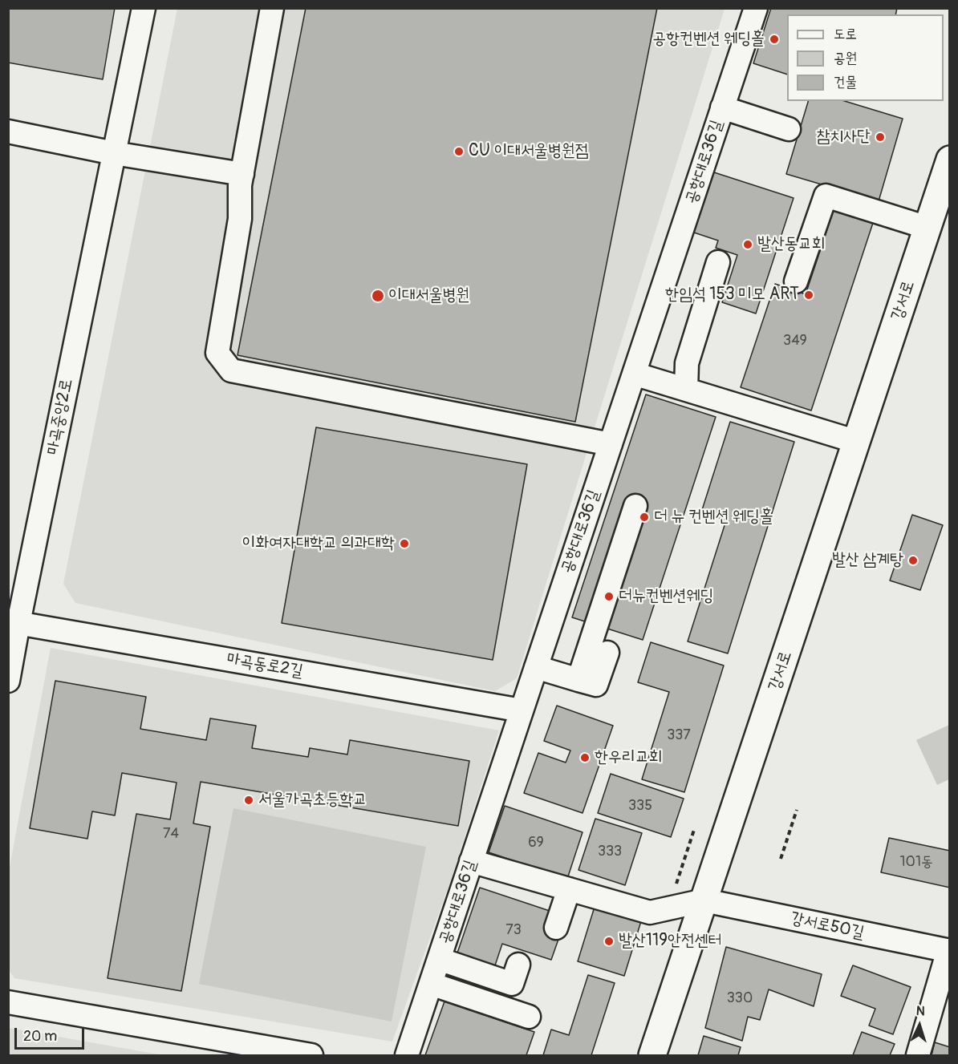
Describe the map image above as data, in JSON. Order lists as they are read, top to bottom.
{
  "streets": {
    "main road": ["강서로"],
    "street": [
      "공항대로36길",
      "마곡중앙2로",
      "마곡동로2길",
      "강서로50길"
    ]
  },
  "crossings": [
    ["공항대로36길", "마곡동로2길"],
    ["강서로", "강서로50길"],
    ["마곡중앙2로", "마곡동로2길"]
  ],
  "places": [
    "공항컨벤션 웨딩홀",
    "참치사단",
    "CU 이대서울병원점",
    "발산동교회",
    "한임석 153 미모 ART",
    "이대서울병원",
    "더 뉴 컨벤션 웨딩홀",
    "이화여자대학교 의과대학",
    "발산 삼계탕",
    "더뉴컨벤션웨딩",
    "한우리교회",
    "서울가곡초등학교",
    "발산119안전센터"
  ],
  "house_numbers": [
    "349",
    "337",
    "335",
    "74",
    "69",
    "333",
    "101동",
    "73",
    "330"
  ],
  "legend": ["도로", "공원", "건물"],
  "scale_bar": "20 m",
  "north": "top"
}
